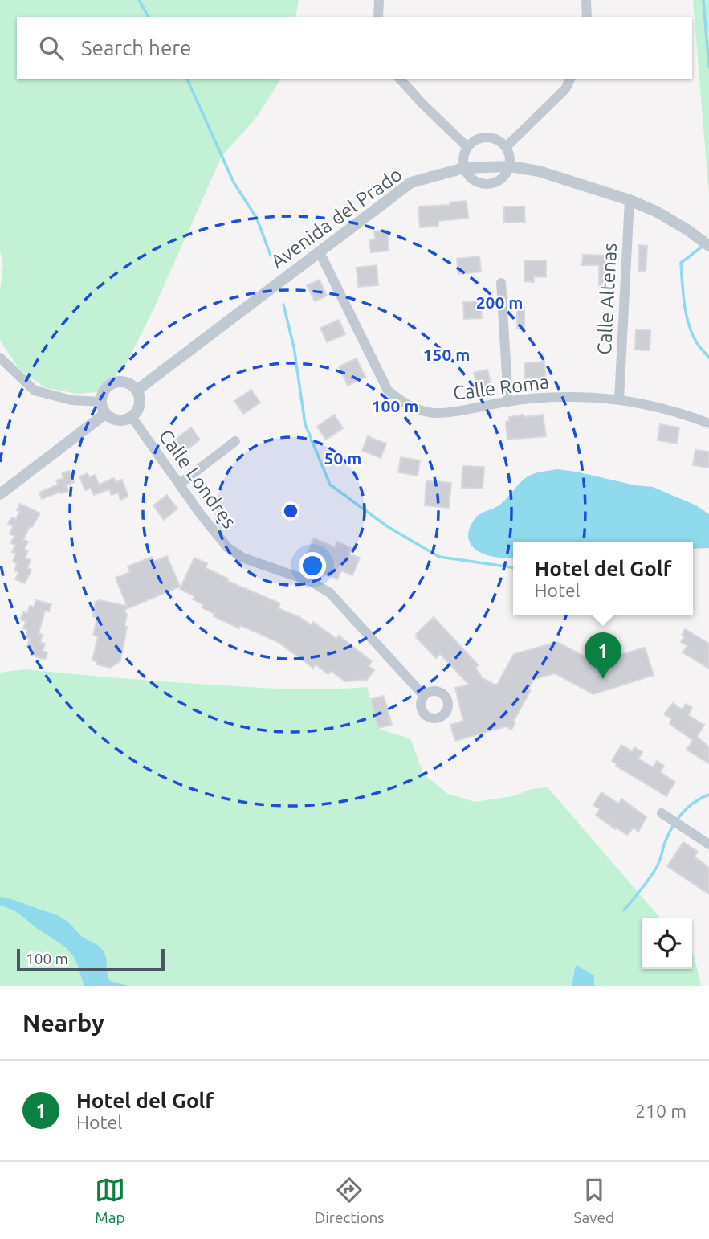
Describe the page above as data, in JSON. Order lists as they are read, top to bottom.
{
  "streets": {
    "street": [
      "Avenida del Prado",
      "Calle Altenas",
      "Calle Roma",
      "Calle Londres"
    ]
  },
  "crossings": [
    ["Avenida del Prado", "Calle Altenas"],
    ["Avenida del Prado", "Calle Roma"],
    ["Avenida del Prado", "Calle Londres"],
    ["Calle Altenas", "Calle Roma"]
  ],
  "scale_bar": "100 m",
  "page": {
    "search": "Search here",
    "popup": ["Hotel del Golf", "Hotel"],
    "pins": "1",
    "scale": "100 m",
    "heading": "Nearby",
    "list": [
      {
        "mark": "1",
        "name": "Hotel del Golf",
        "note": "Hotel",
        "value": "210 m"
      }
    ],
    "nav": ["Map", "Directions", "Saved"]
  },
  "rings": [
    "200 m",
    "150 m",
    "100 m",
    "50 m"
  ]
}
